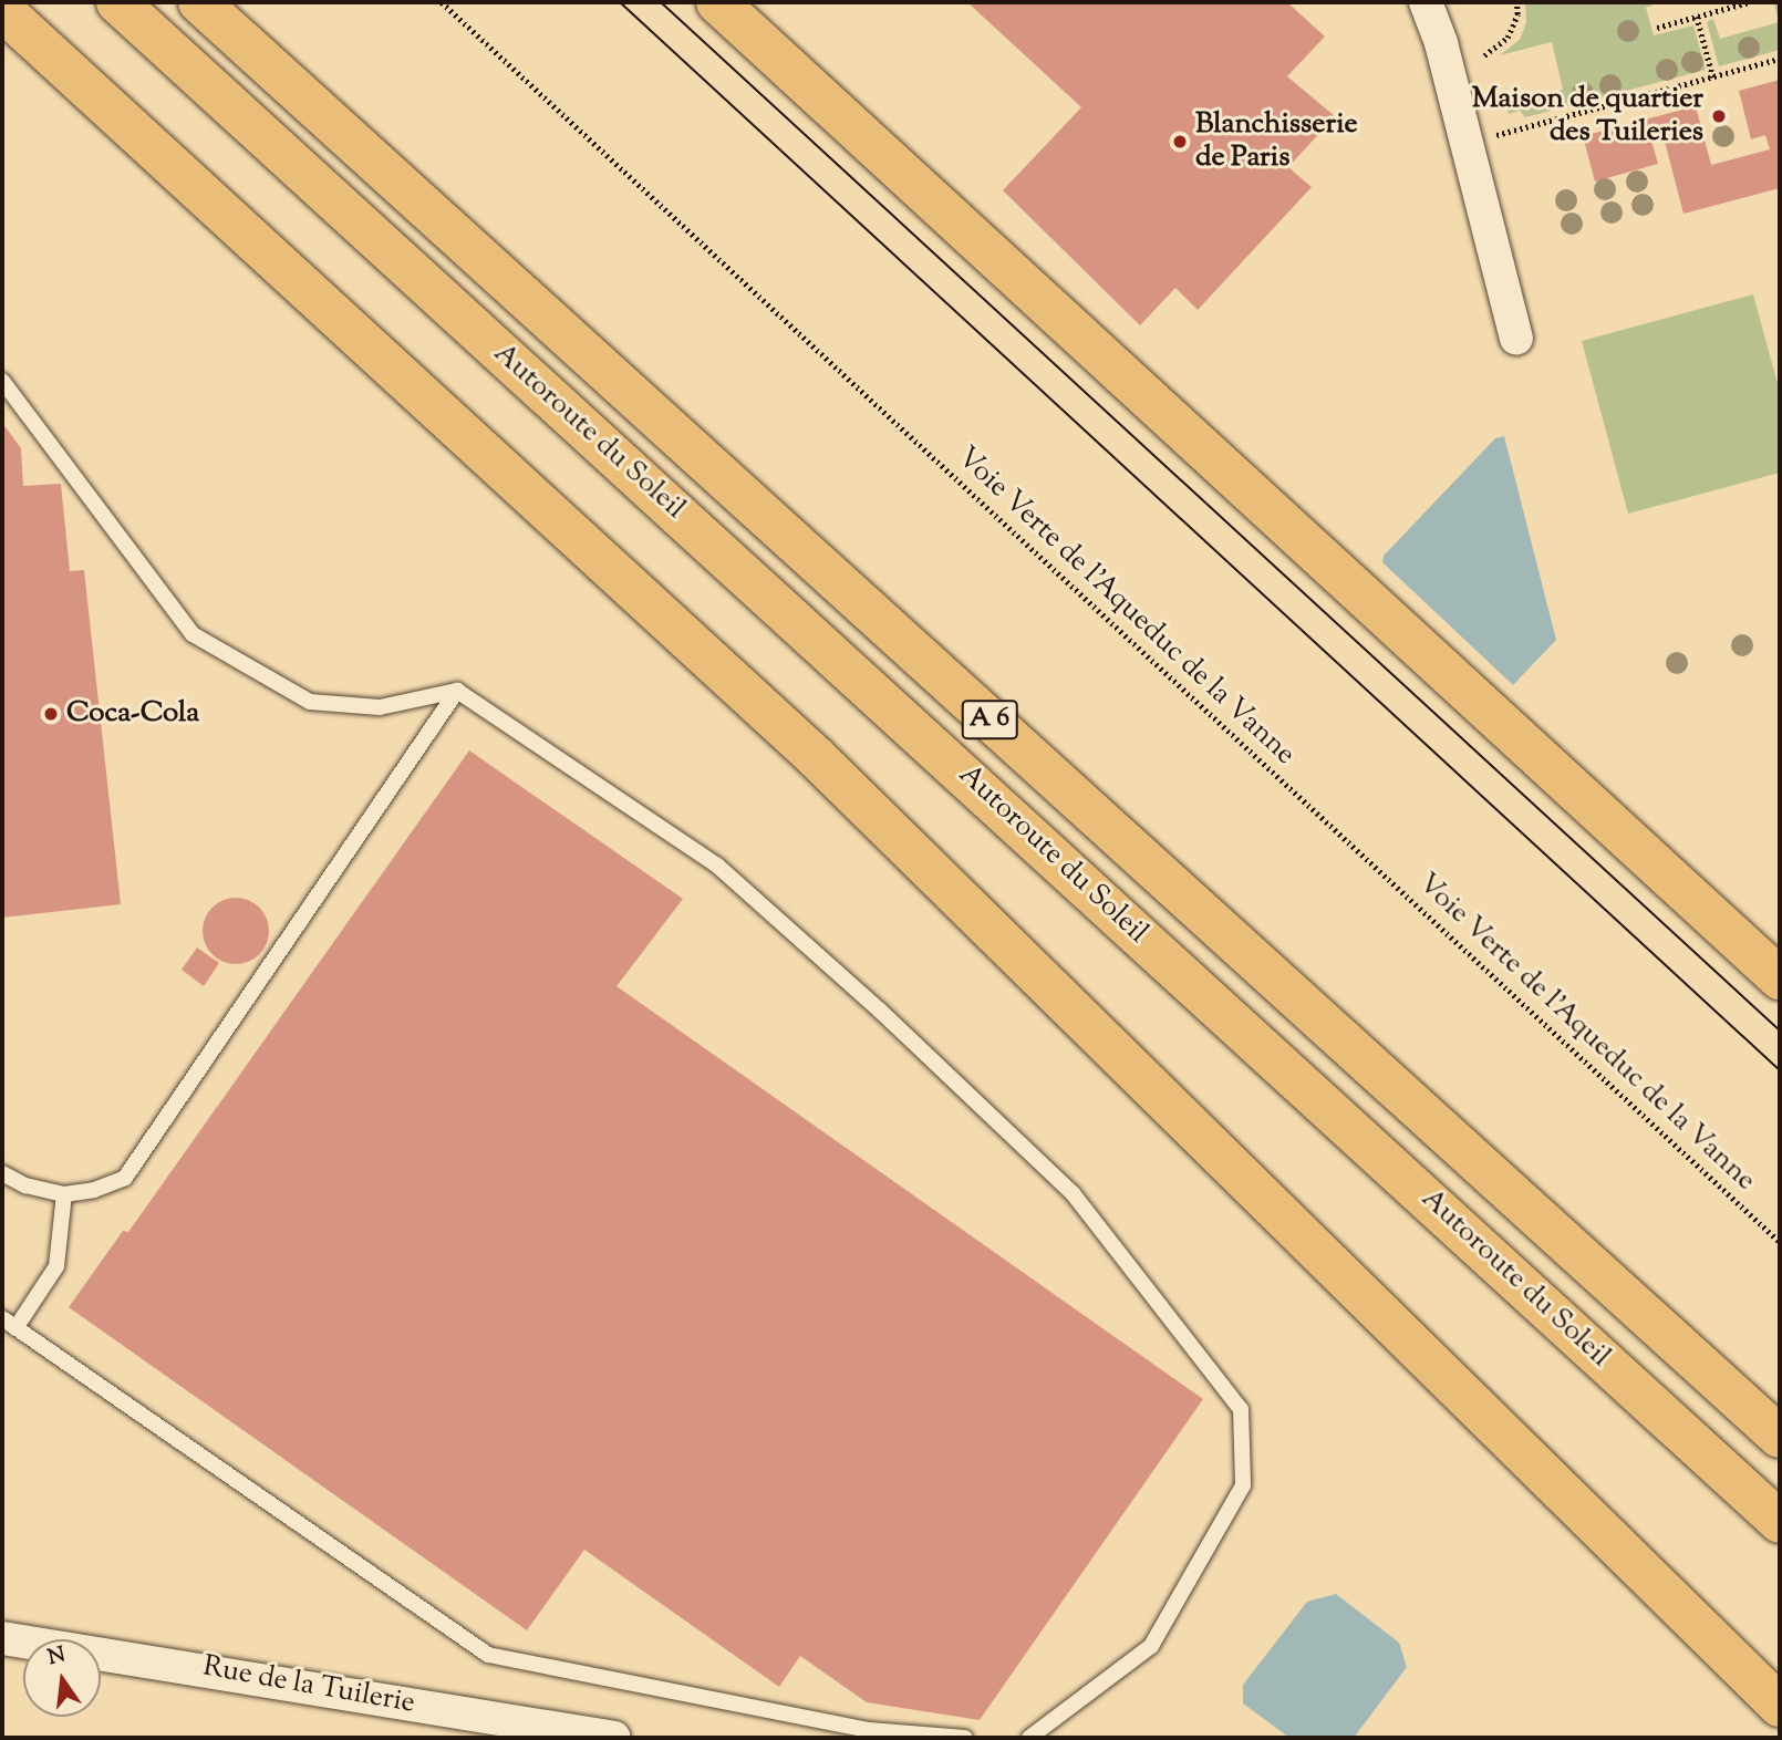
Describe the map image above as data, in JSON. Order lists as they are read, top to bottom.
{
  "streets": {
    "main road": ["Autoroute du Soleil", "A 6"],
    "street": ["Rue de la Tuilerie"],
    "path": ["Voie Verte de l'Aqueduc de la Vanne"]
  },
  "places": ["Maison de quartier des Tuileries", "Blanchisserie de Paris", "Coca-Cola"],
  "north": "top"
}
